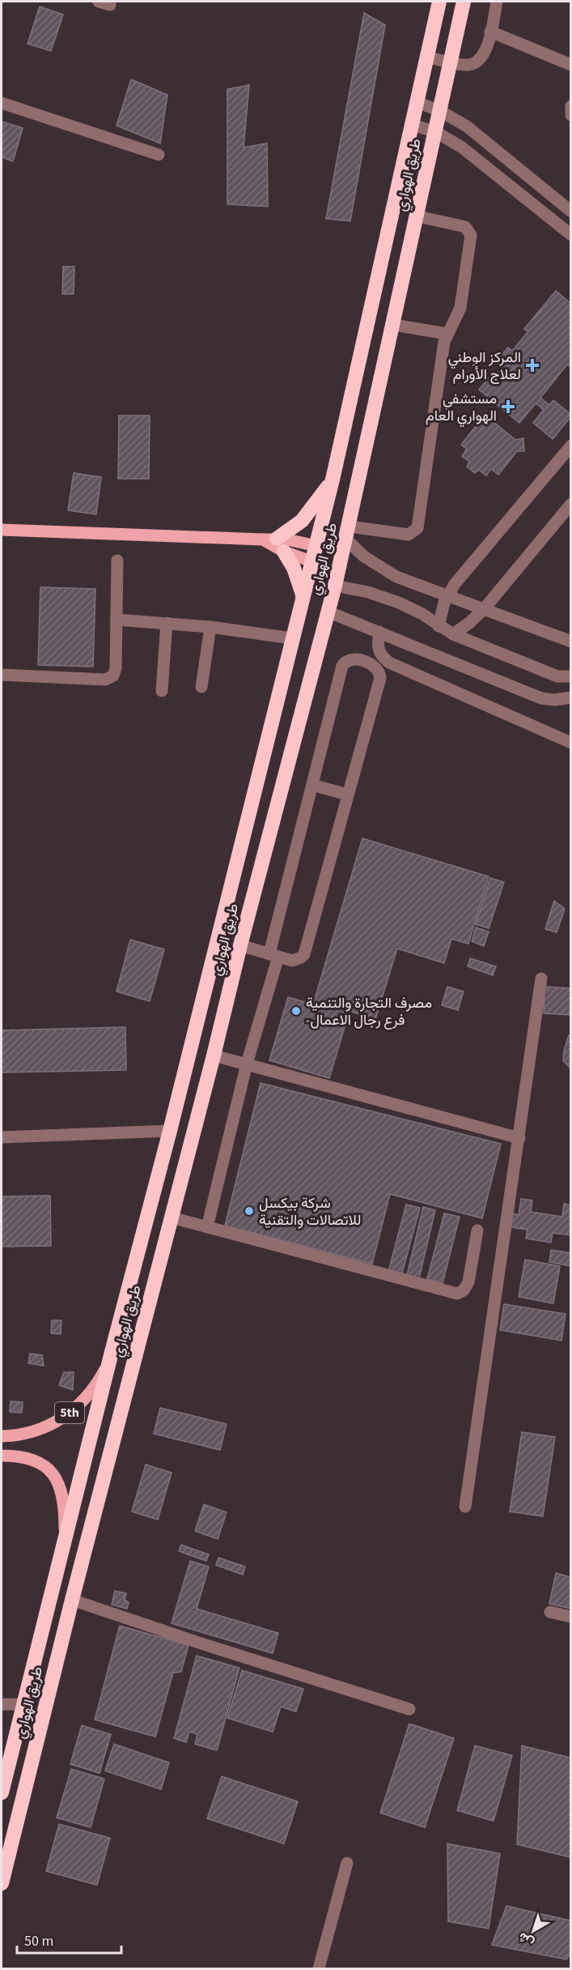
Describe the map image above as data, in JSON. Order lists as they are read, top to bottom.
{
  "streets": {
    "highway": ["طريق الهواري"],
    "main road": ["5th"]
  },
  "crossings": [
    ["طريق الهواري", "5th"]
  ],
  "places": {
    "health": ["المركز الوطني لعلاج الأورام", "مستشفي الهواري العام"],
    "other": ["مصرف التجارة والتنمية -فرع رجال الاعمال", "شركة بيكسل للاتصالات والتقنية"]
  },
  "scale_bar": "50 m",
  "north": "bottom left"
}
